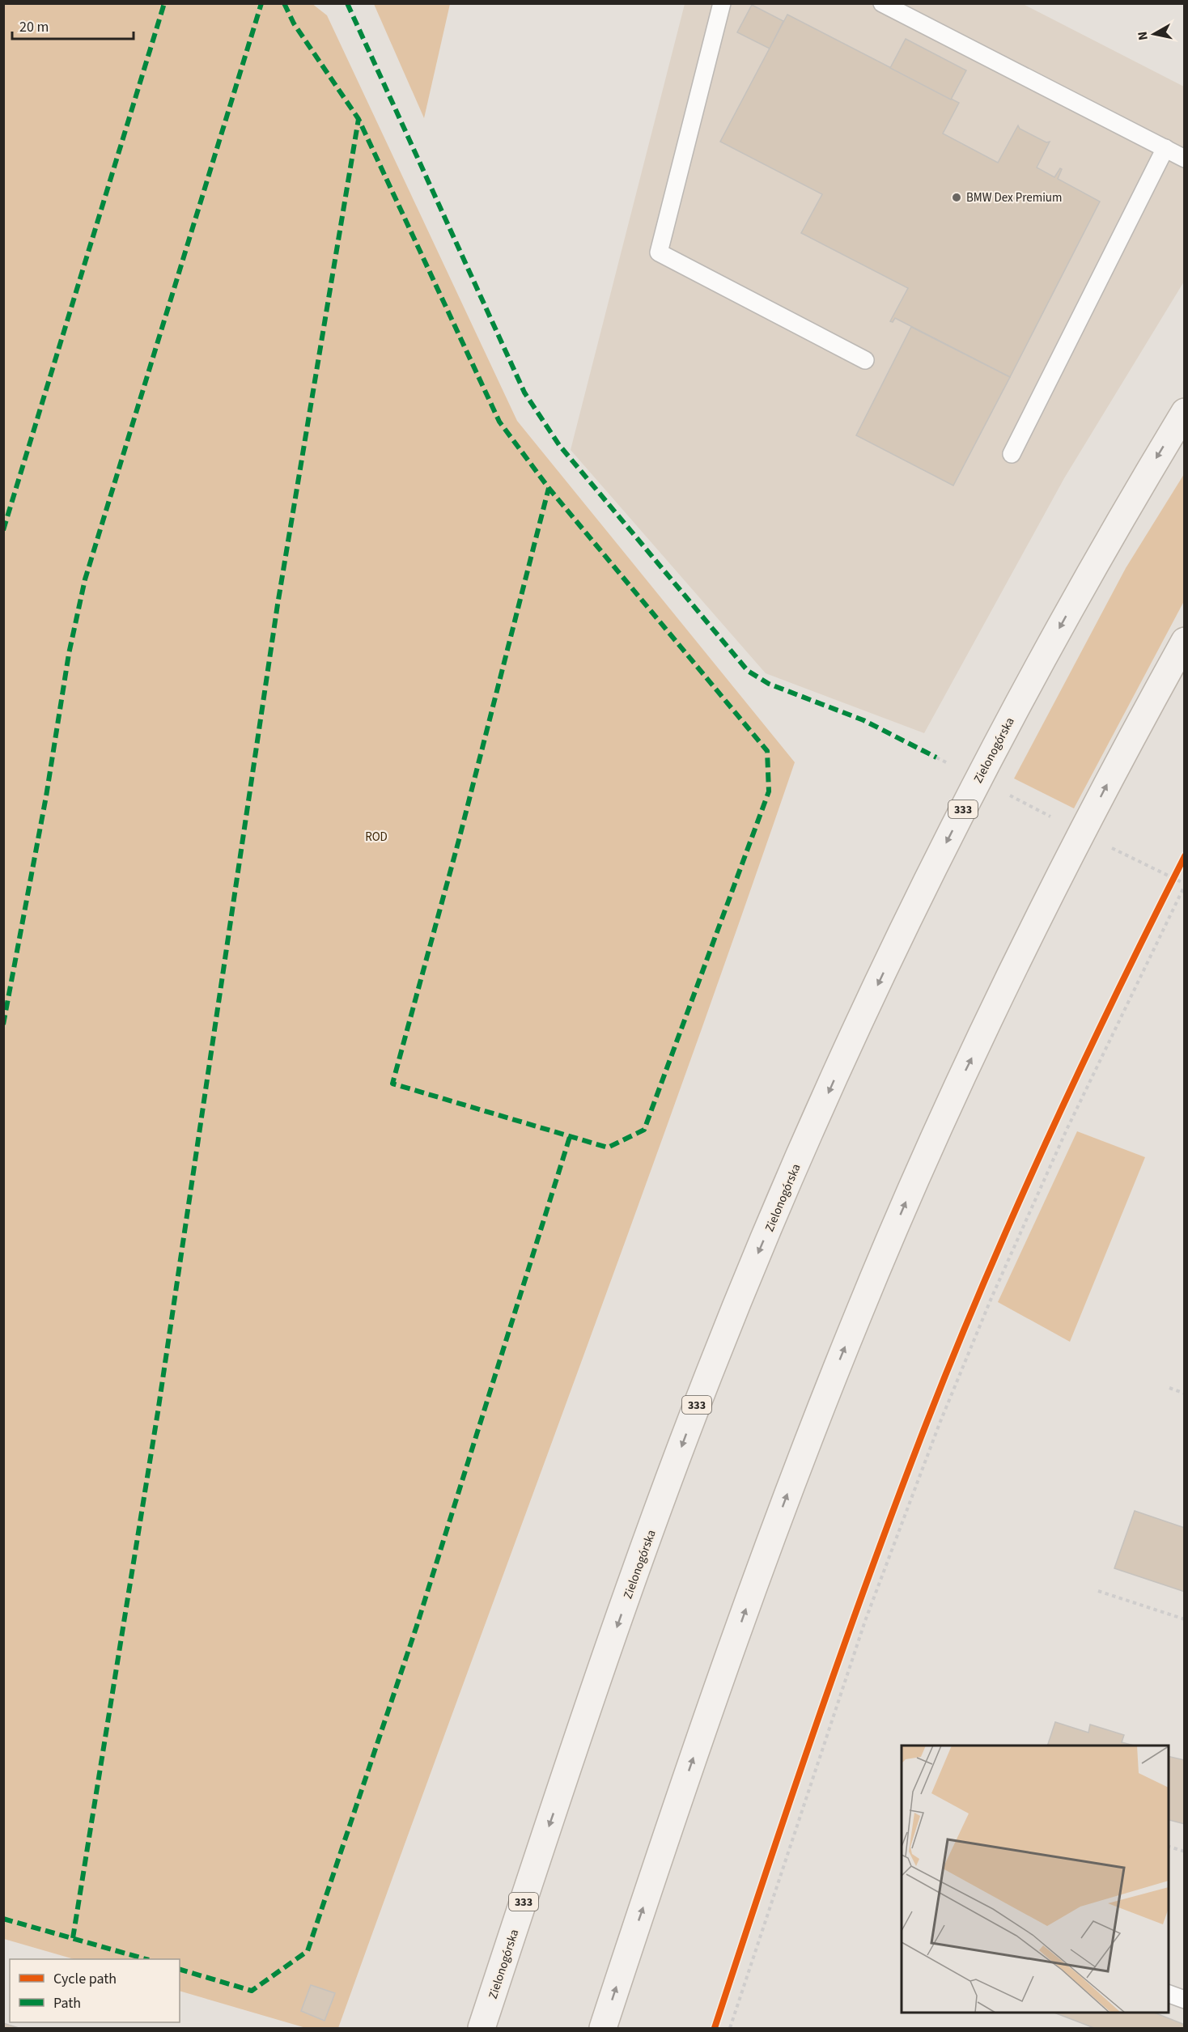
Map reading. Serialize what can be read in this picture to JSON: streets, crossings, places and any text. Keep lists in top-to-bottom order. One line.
{"streets":{"main road":["Zielonogórska","333"]},"parks":["ROD"],"places":["BMW Dex Premium"],"legend":["Cycle path","Path"],"scale_bar":"20 m","north":"left"}
